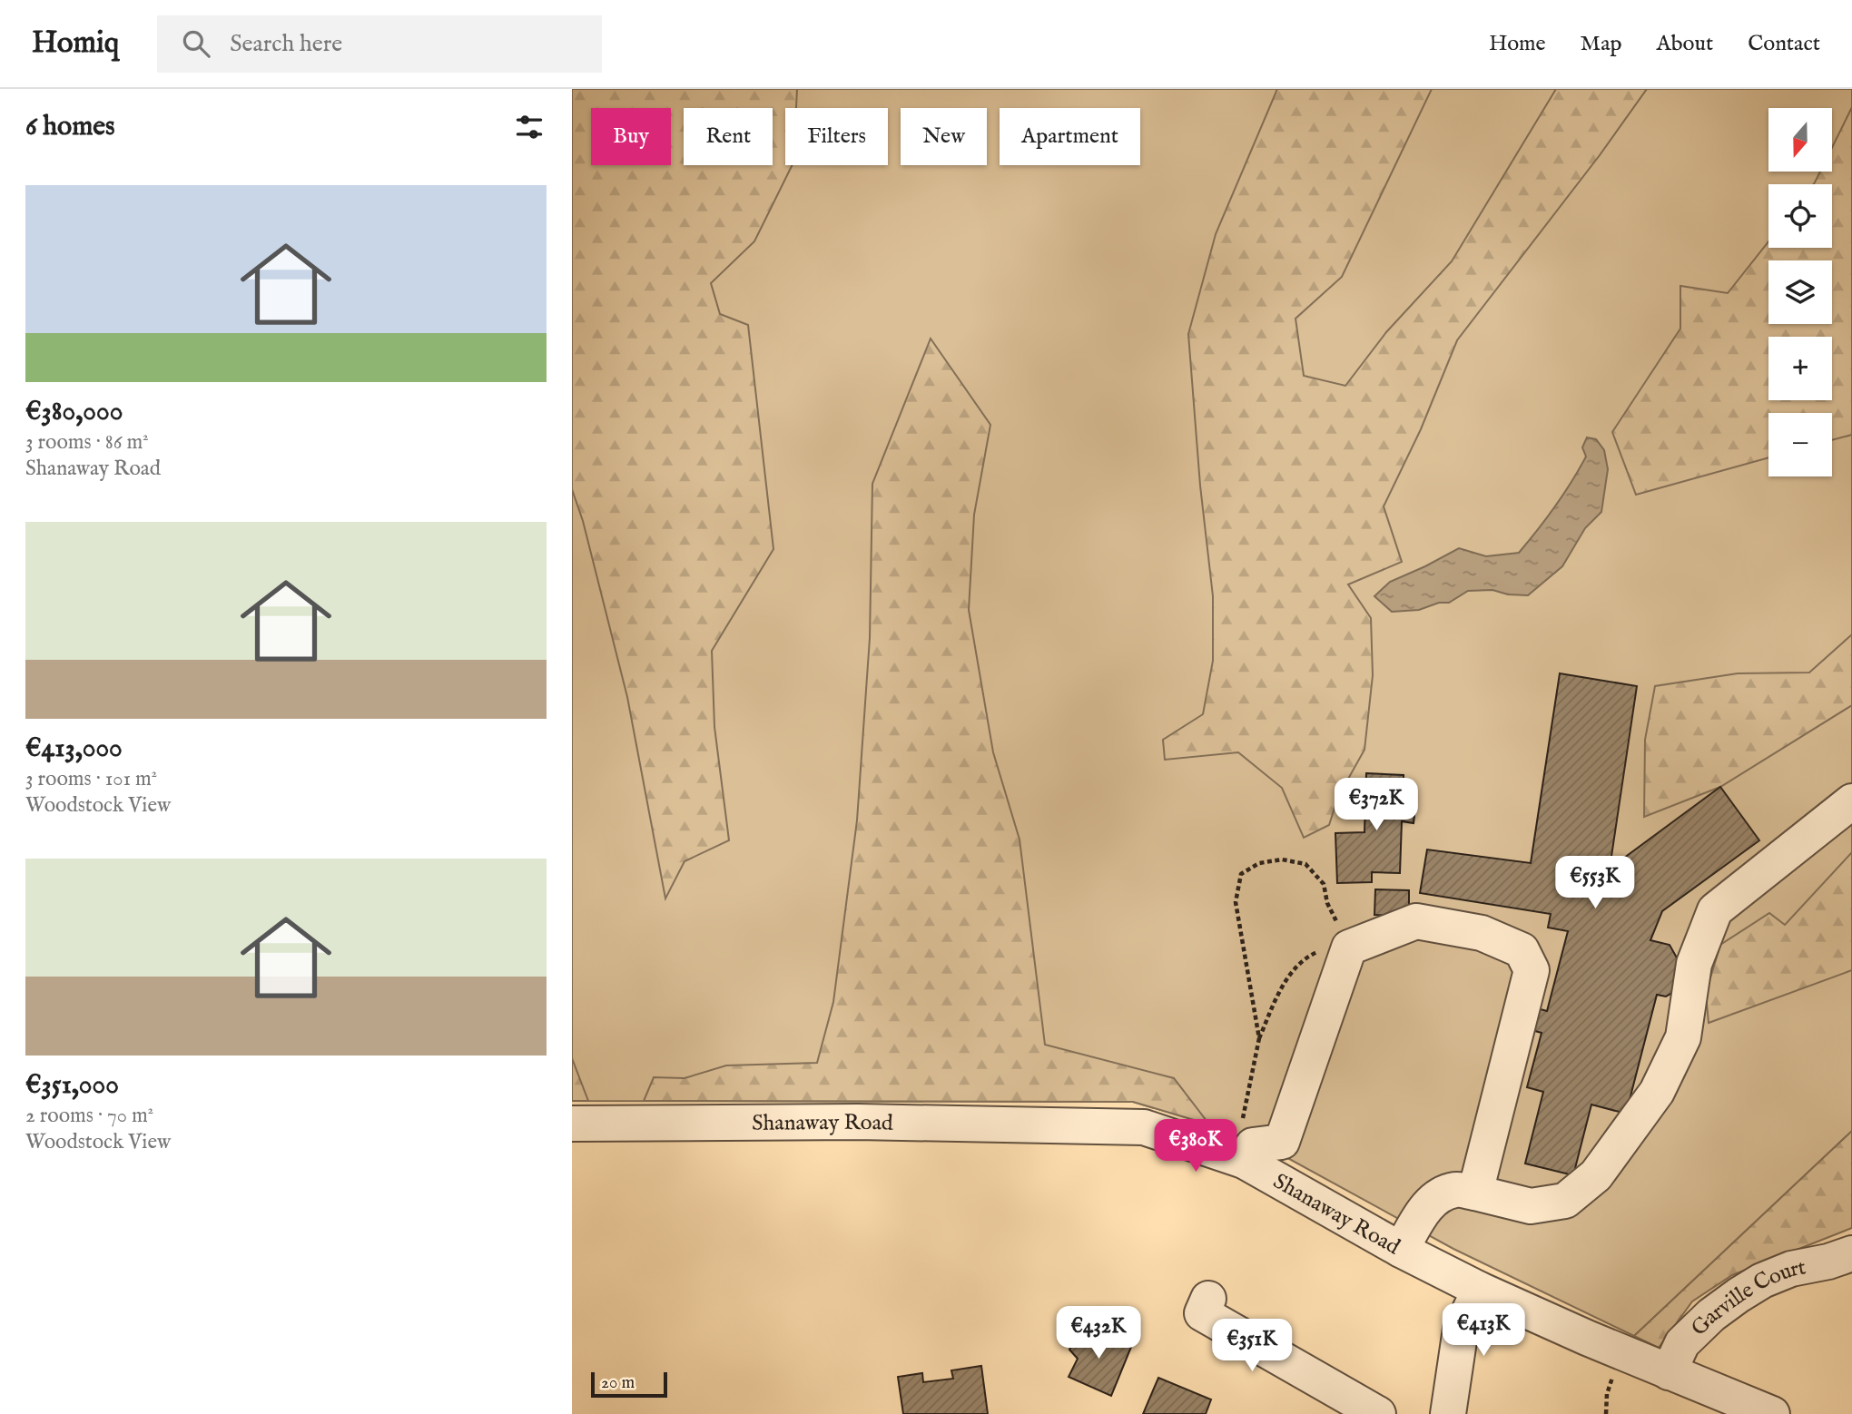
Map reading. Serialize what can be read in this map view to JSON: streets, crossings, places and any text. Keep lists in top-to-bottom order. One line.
{"streets":{"street":["Shanaway Road","Garville Court"]},"crossings":[["Shanaway Road","Garville Court"]],"scale_bar":"20 m","north":"bottom","page":{"header":"Homiq","search":"Search here","nav":["Home","Map","About","Contact"],"heading":"6 homes","map_buttons":["+","−"],"chip":["Buy","Rent","Filters","New","Apartment"],"list":[{"name":"€380,000","note":"3 rooms · 86 m² · Shanaway Road"},{"name":"€413,000","note":"3 rooms · 101 m² · Woodstock View"},{"name":"€351,000","note":"2 rooms · 70 m² · Woodstock View"}],"price":["€372K","€553K","€380K","€413K","€432K","€351K"],"scale":"20 m"}}
